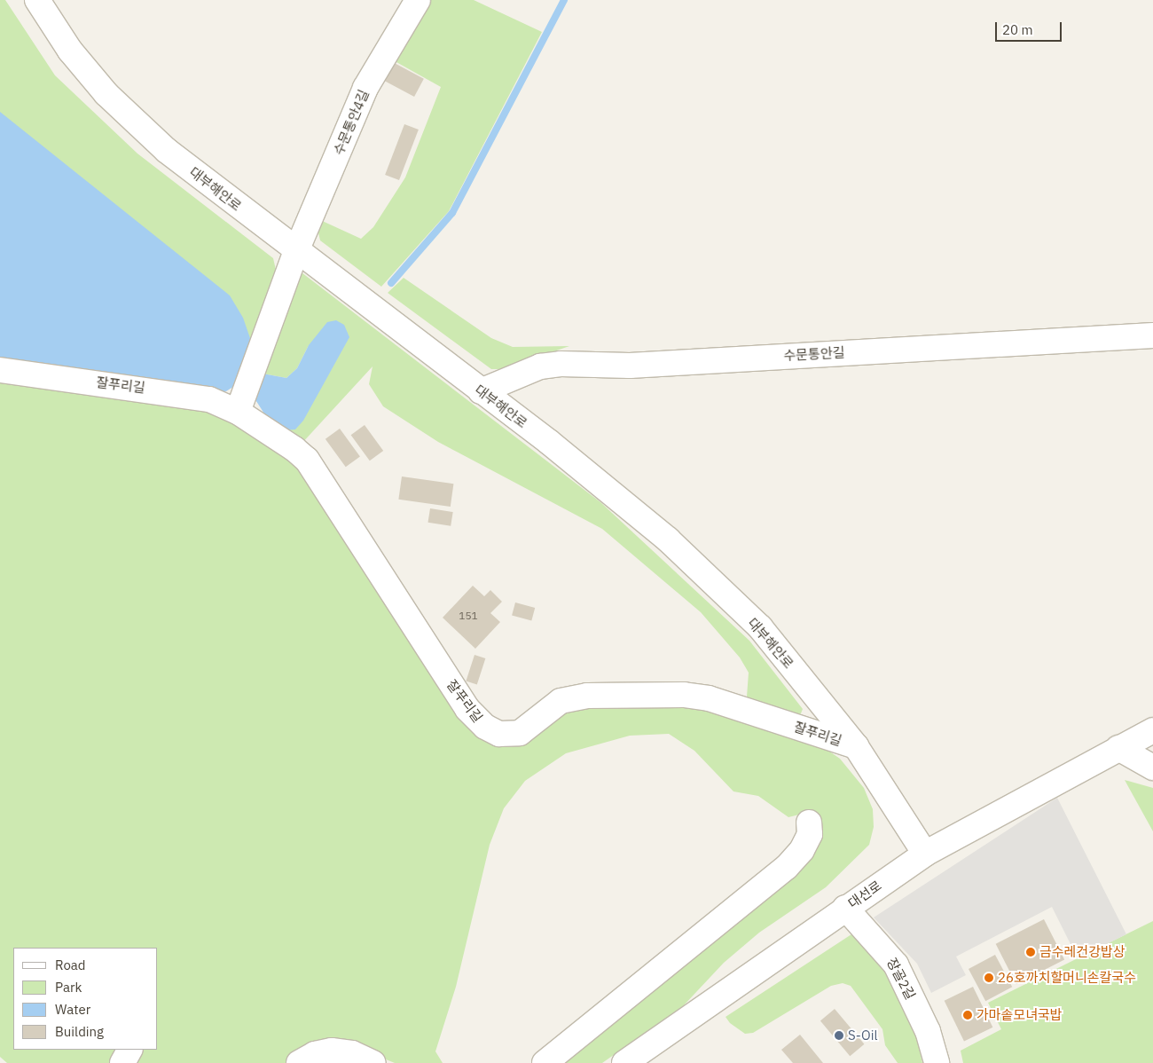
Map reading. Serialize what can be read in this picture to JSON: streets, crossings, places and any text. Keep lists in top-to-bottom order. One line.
{"streets":{"street":["수문통안4길","대부해안로","수문통안길","잘푸리길","대선로","장골2길"]},"crossings":[["수문통안4길","대부해안로"],["대부해안로","수문통안길"],["대부해안로","잘푸리길"],["대부해안로","대선로"],["대선로","장골2길"]],"places":["금수레건강밥상","26호까치할머니손칼국수","가마솥모녀국밥","S-Oil"],"house_numbers":["151"],"legend":["Road","Park","Water","Building"],"scale_bar":"20 m"}
